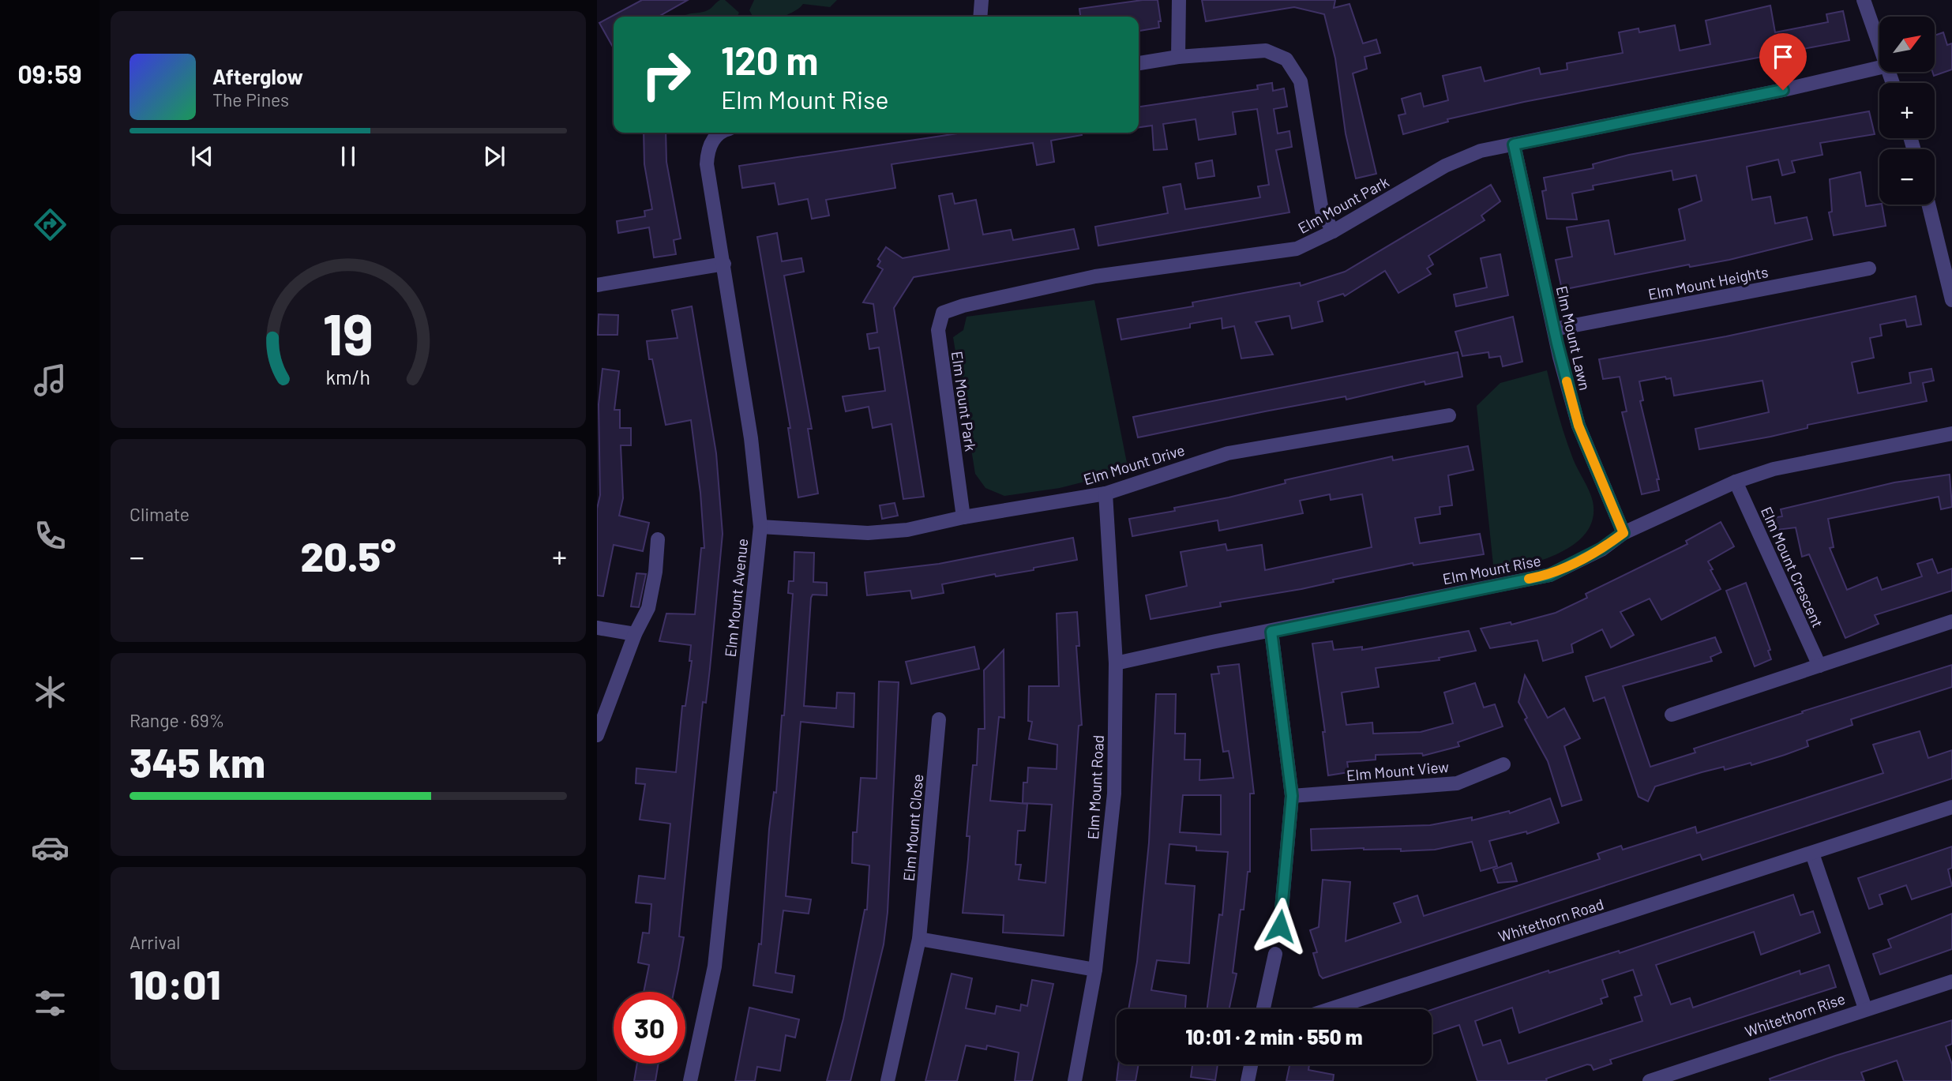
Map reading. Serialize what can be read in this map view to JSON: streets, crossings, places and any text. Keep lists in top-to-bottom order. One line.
{"streets":{"street":["Elm Mount Park","Elm Mount Heights","Elm Mount Lawn","Elm Mount Drive","Elm Mount Crescent","Elm Mount Rise","Elm Mount Avenue","Elm Mount View","Elm Mount Road","Elm Mount Close","Whitethorn Road","Whitethorn Rise"]},"crossings":[["Elm Mount Park","Elm Mount Lawn"],["Elm Mount Park","Elm Mount Drive"],["Elm Mount Heights","Elm Mount Lawn"],["Elm Mount Lawn","Elm Mount Rise"],["Elm Mount Drive","Elm Mount Avenue"],["Elm Mount Drive","Elm Mount Road"],["Elm Mount Crescent","Elm Mount Rise"],["Elm Mount Rise","Elm Mount Road"]],"north":"top right","page":{"tabs":"09:59","map_buttons":["+","−"],"turn":["120 m","Elm Mount Rise"],"song":["Afterglow","The Pines"],"tile":["Climate",["Range · 69%","345 km"],["Arrival","10:01"]],"heat":["−","20.5°","+"],"limit":"30","trip":"10:01 · 2 min · 550 m","gauge":["19","km/h"]}}
